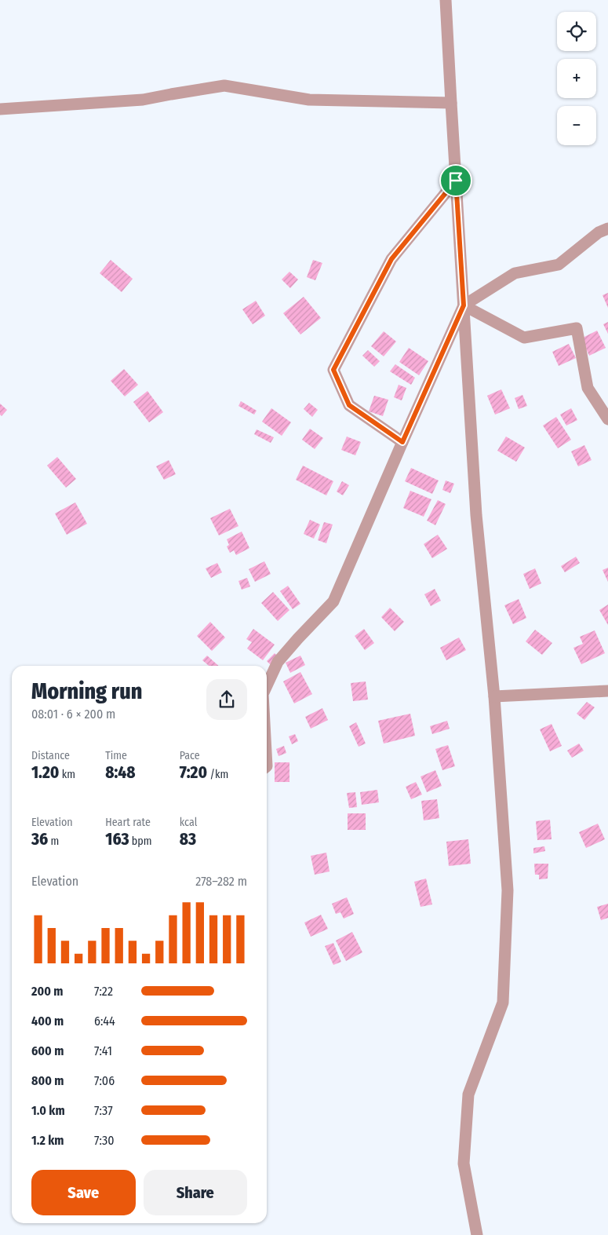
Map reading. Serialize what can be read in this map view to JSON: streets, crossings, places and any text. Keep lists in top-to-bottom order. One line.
{"page":{"map_buttons":["+","−"],"heading":["Morning run","08:01 · 6 × 200 m"],"stats":[["Distance","1.20 km"],["Time","8:48"],["Pace","7:20 /km"],["Elevation","36 m"],["Heart rate","163 bpm"],["kcal","83"]],"chart":["Elevation","278–282 m"],"list":[{"name":"200 m","note":"7:22"},{"name":"400 m","note":"6:44"},{"name":"600 m","note":"7:41"},{"name":"800 m","note":"7:06"},{"name":"1.0 km","note":"7:37"},{"name":"1.2 km","note":"7:30"}],"buttons":["Save","Share"]}}
